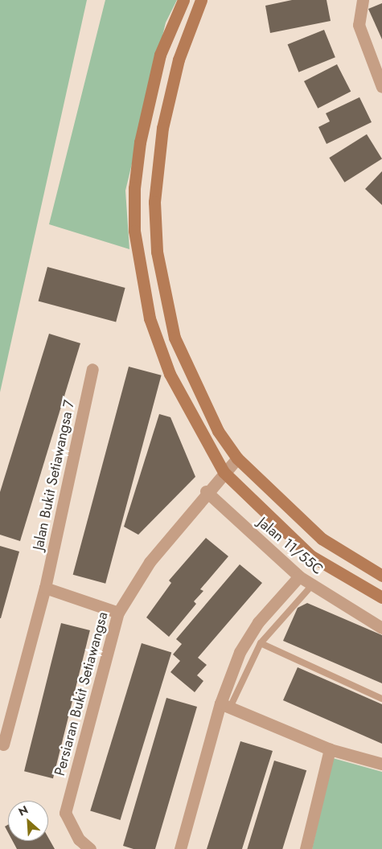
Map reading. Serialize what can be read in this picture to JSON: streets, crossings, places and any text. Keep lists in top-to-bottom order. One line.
{"streets":{"street":["Jalan Bukit Setiawangsa 7","Jalan 11/55C","Persiaran Bukit Setiawangsa"]},"crossings":[["Jalan 11/55C","Persiaran Bukit Setiawangsa"]],"north":"top left"}
